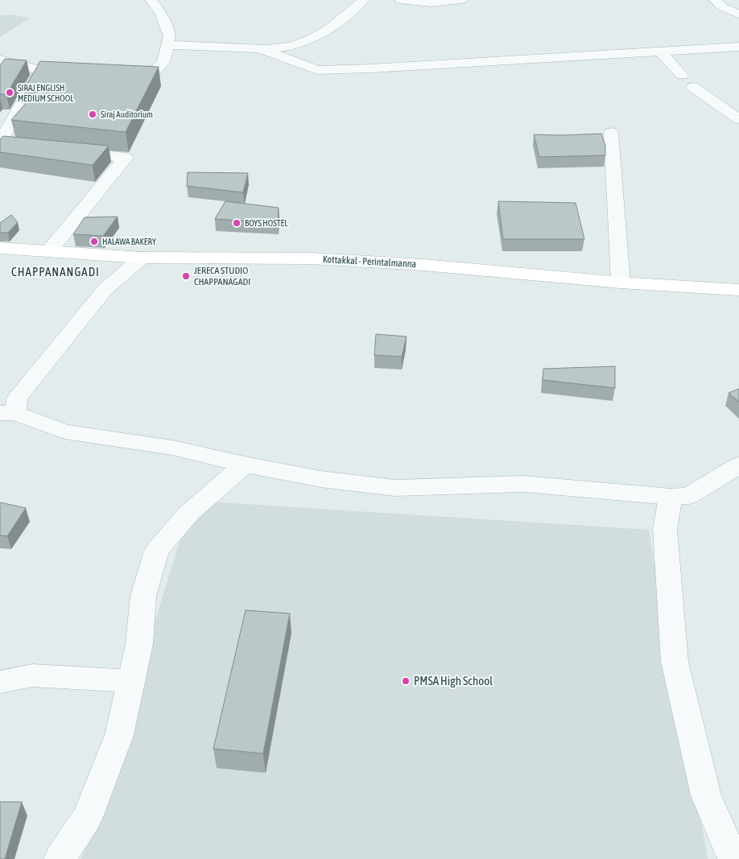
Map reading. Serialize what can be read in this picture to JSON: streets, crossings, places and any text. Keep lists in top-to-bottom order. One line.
{"streets":{"main road":["Kottakkal - Perintalmanna"]},"districts":["CHAPPANANGADI"],"places":["SIRAJ ENGLISH MEDIUM SCHOOL","Siraj Auditorium","BOYS HOSTEL","HALAWA BAKERY","JERECA STUDIO CHAPPANAGADI","PMSA High School"]}
